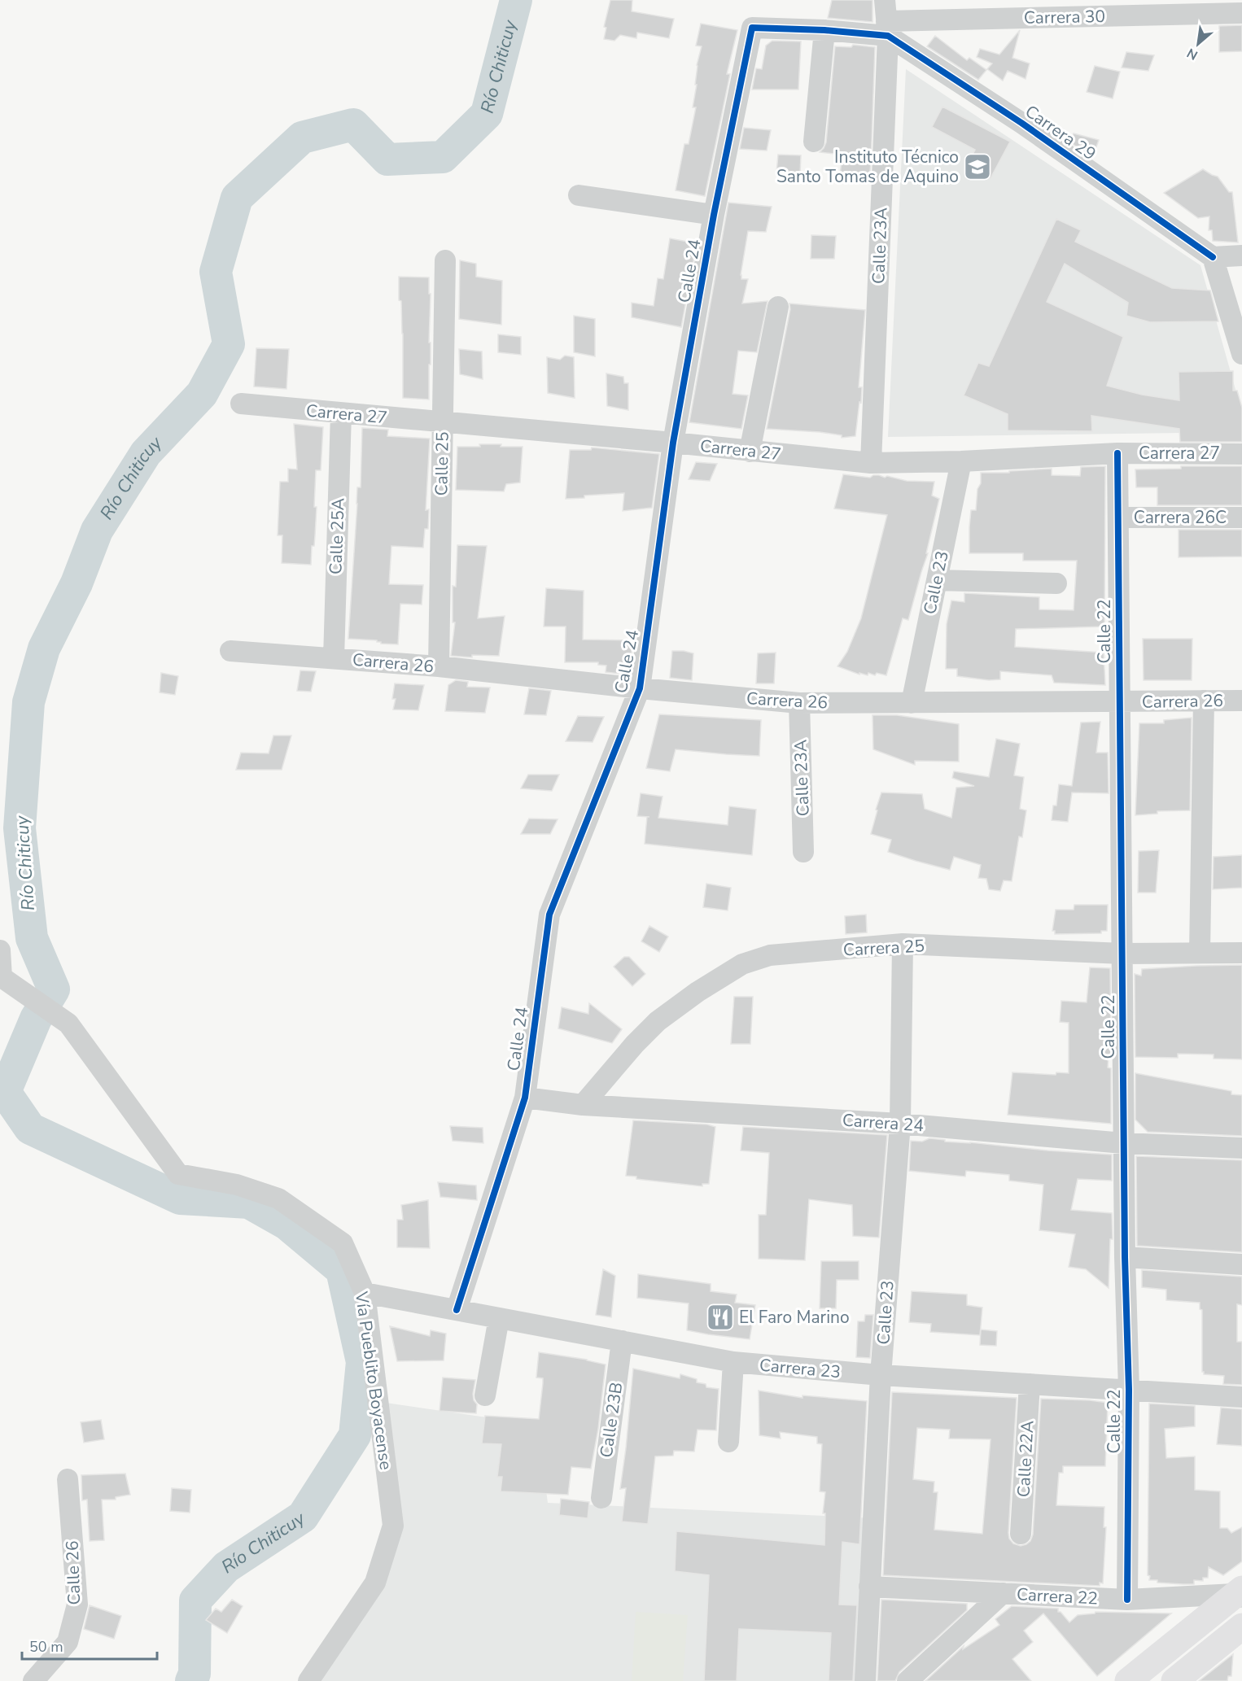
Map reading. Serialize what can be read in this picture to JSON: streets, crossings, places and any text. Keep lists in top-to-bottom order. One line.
{"streets":{"street":["Carrera 30","Carrera 29","Calle 23A","Calle 24","Carrera 27","Calle 25","Carrera 26C","Calle 25A","Calle 23","Calle 22","Carrera 26","Carrera 25","Carrera 24","Carrera 23","Vía Pueblito Boyacense","Calle 23B","Calle 22A","Calle 26","Carrera 22"]},"crossings":[["Carrera 30","Carrera 29"],["Carrera 30","Calle 23A"],["Carrera 30","Calle 24"],["Carrera 29","Calle 23A"],["Calle 23A","Carrera 27"],["Calle 23A","Carrera 26"],["Calle 24","Carrera 27"],["Calle 24","Carrera 26"],["Calle 24","Carrera 24"],["Calle 24","Carrera 23"],["Carrera 27","Calle 25"],["Carrera 27","Calle 25A"],["Carrera 27","Calle 23"],["Carrera 27","Calle 22"],["Calle 25","Carrera 26"],["Carrera 26C","Calle 22"],["Calle 25A","Carrera 26"],["Calle 23","Carrera 26"],["Calle 23","Carrera 25"],["Calle 23","Carrera 24"],["Calle 23","Carrera 23"],["Calle 23","Carrera 22"],["Calle 22","Carrera 26"],["Calle 22","Carrera 25"],["Calle 22","Carrera 24"],["Calle 22","Carrera 23"],["Calle 22","Carrera 22"],["Carrera 25","Carrera 24"],["Carrera 23","Vía Pueblito Boyacense"],["Carrera 23","Calle 23B"],["Carrera 23","Calle 22A"]],"water":["Río Chiticuy"],"places":{"school or university":["Instituto Técnico Santo Tomas de Aquino"],"restaurant":["El Faro Marino"]},"scale_bar":"50 m","north":"bottom left"}
